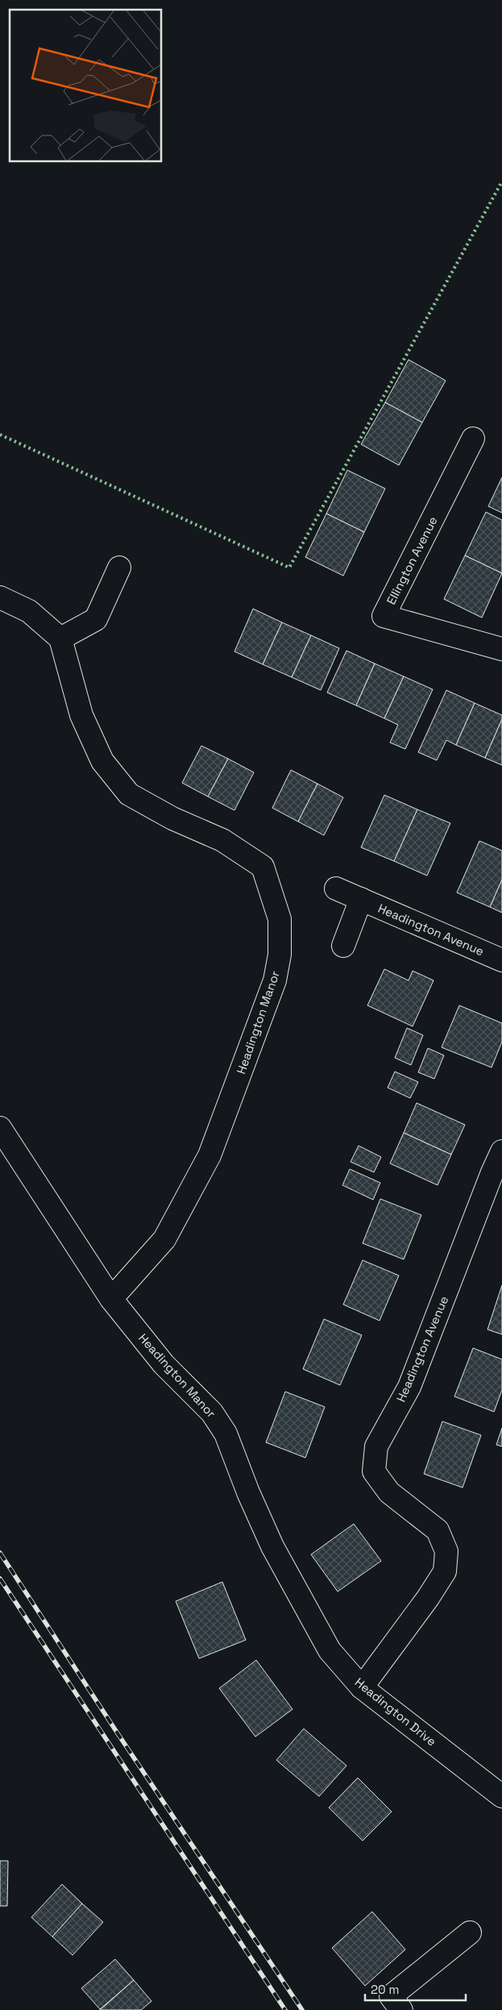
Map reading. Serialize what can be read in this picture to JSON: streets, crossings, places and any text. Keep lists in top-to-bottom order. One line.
{"streets":{"street":["Ellington Avenue","Headington Avenue","Headington Manor","Headington Drive"]},"crossings":[["Headington Avenue","Headington Drive"],["Headington Manor","Headington Drive"]],"scale_bar":"20 m"}
